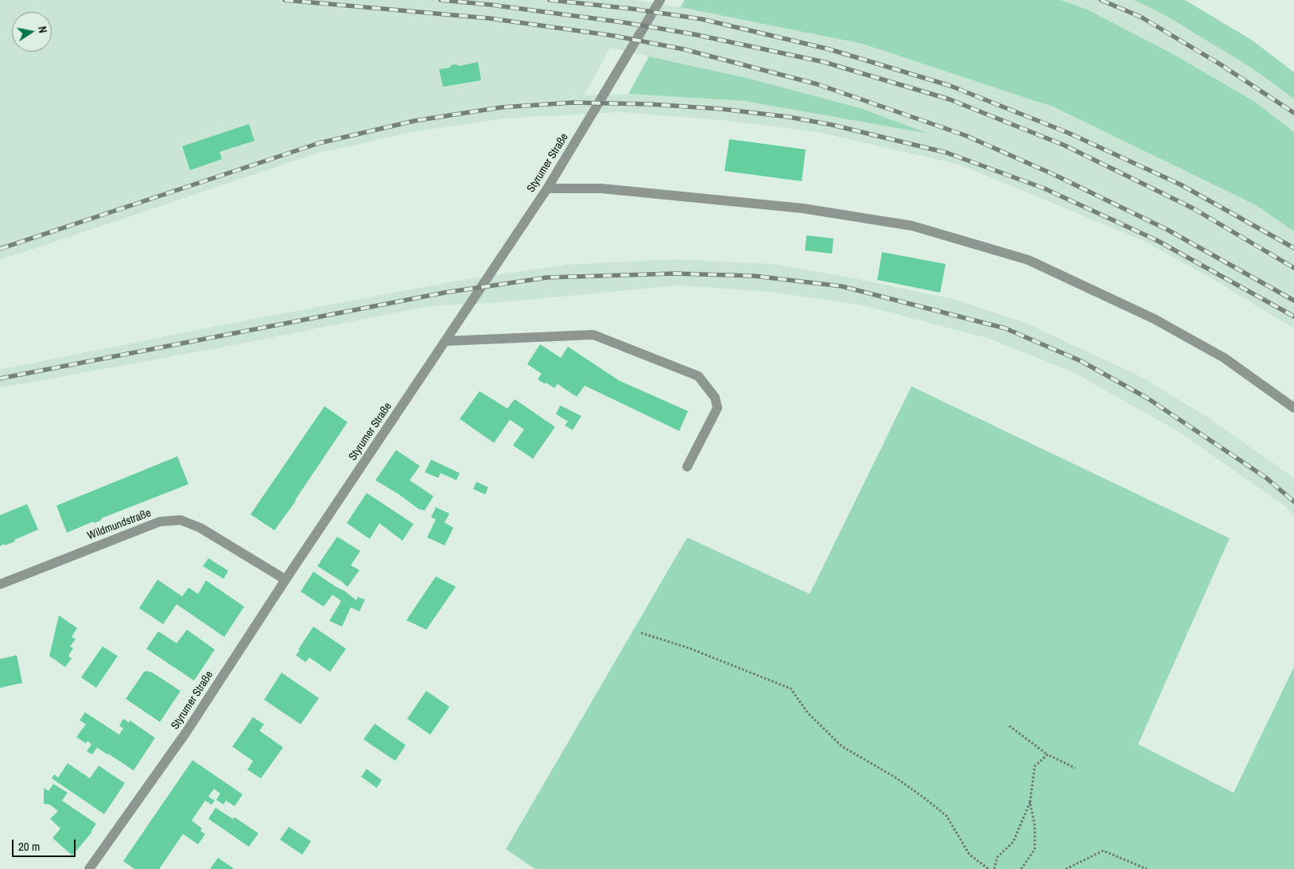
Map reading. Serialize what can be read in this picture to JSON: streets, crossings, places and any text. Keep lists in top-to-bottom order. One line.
{"streets":{"street":["Styrumer Straße","Wildmundstraße"]},"crossings":[["Styrumer Straße","Wildmundstraße"]],"scale_bar":"20 m","north":"right"}
